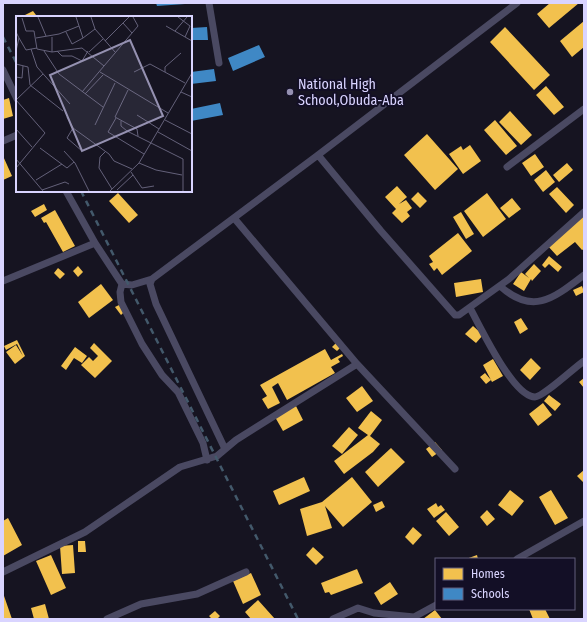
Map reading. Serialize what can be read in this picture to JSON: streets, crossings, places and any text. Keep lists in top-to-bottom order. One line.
{"places":["National High School,Obuda-Aba"],"legend":["Homes","Schools"]}
